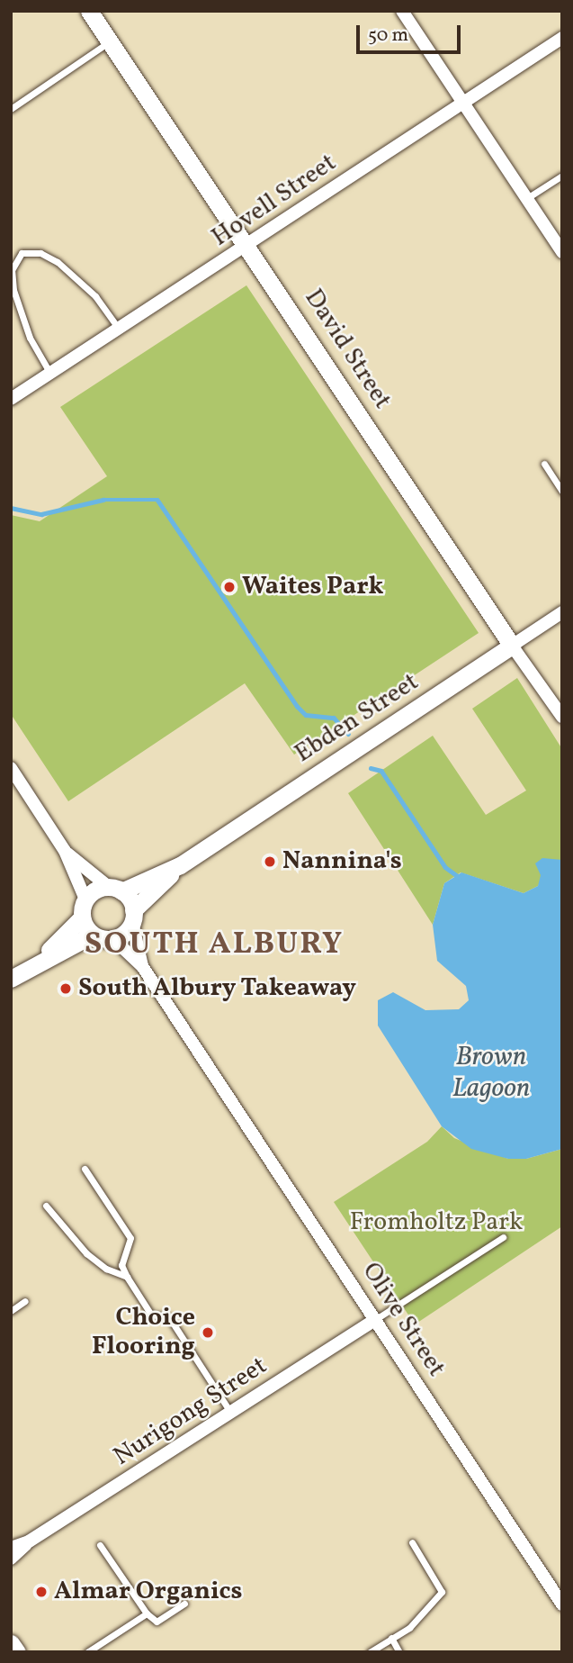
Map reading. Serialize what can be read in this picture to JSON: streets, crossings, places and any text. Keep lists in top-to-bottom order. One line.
{"streets":{"street":["Hovell Street","David Street","Ebden Street","Olive Street","Nurigong Street"]},"crossings":[["Hovell Street","David Street"],["David Street","Ebden Street"],["Ebden Street","Olive Street"],["Olive Street","Nurigong Street"]],"districts":["SOUTH ALBURY"],"water":["Brown Lagoon"],"parks":["Fromholtz Park"],"places":["Waites Park","Nannina's","South Albury Takeaway","Choice Flooring","Almar Organics"],"scale_bar":"50 m"}
